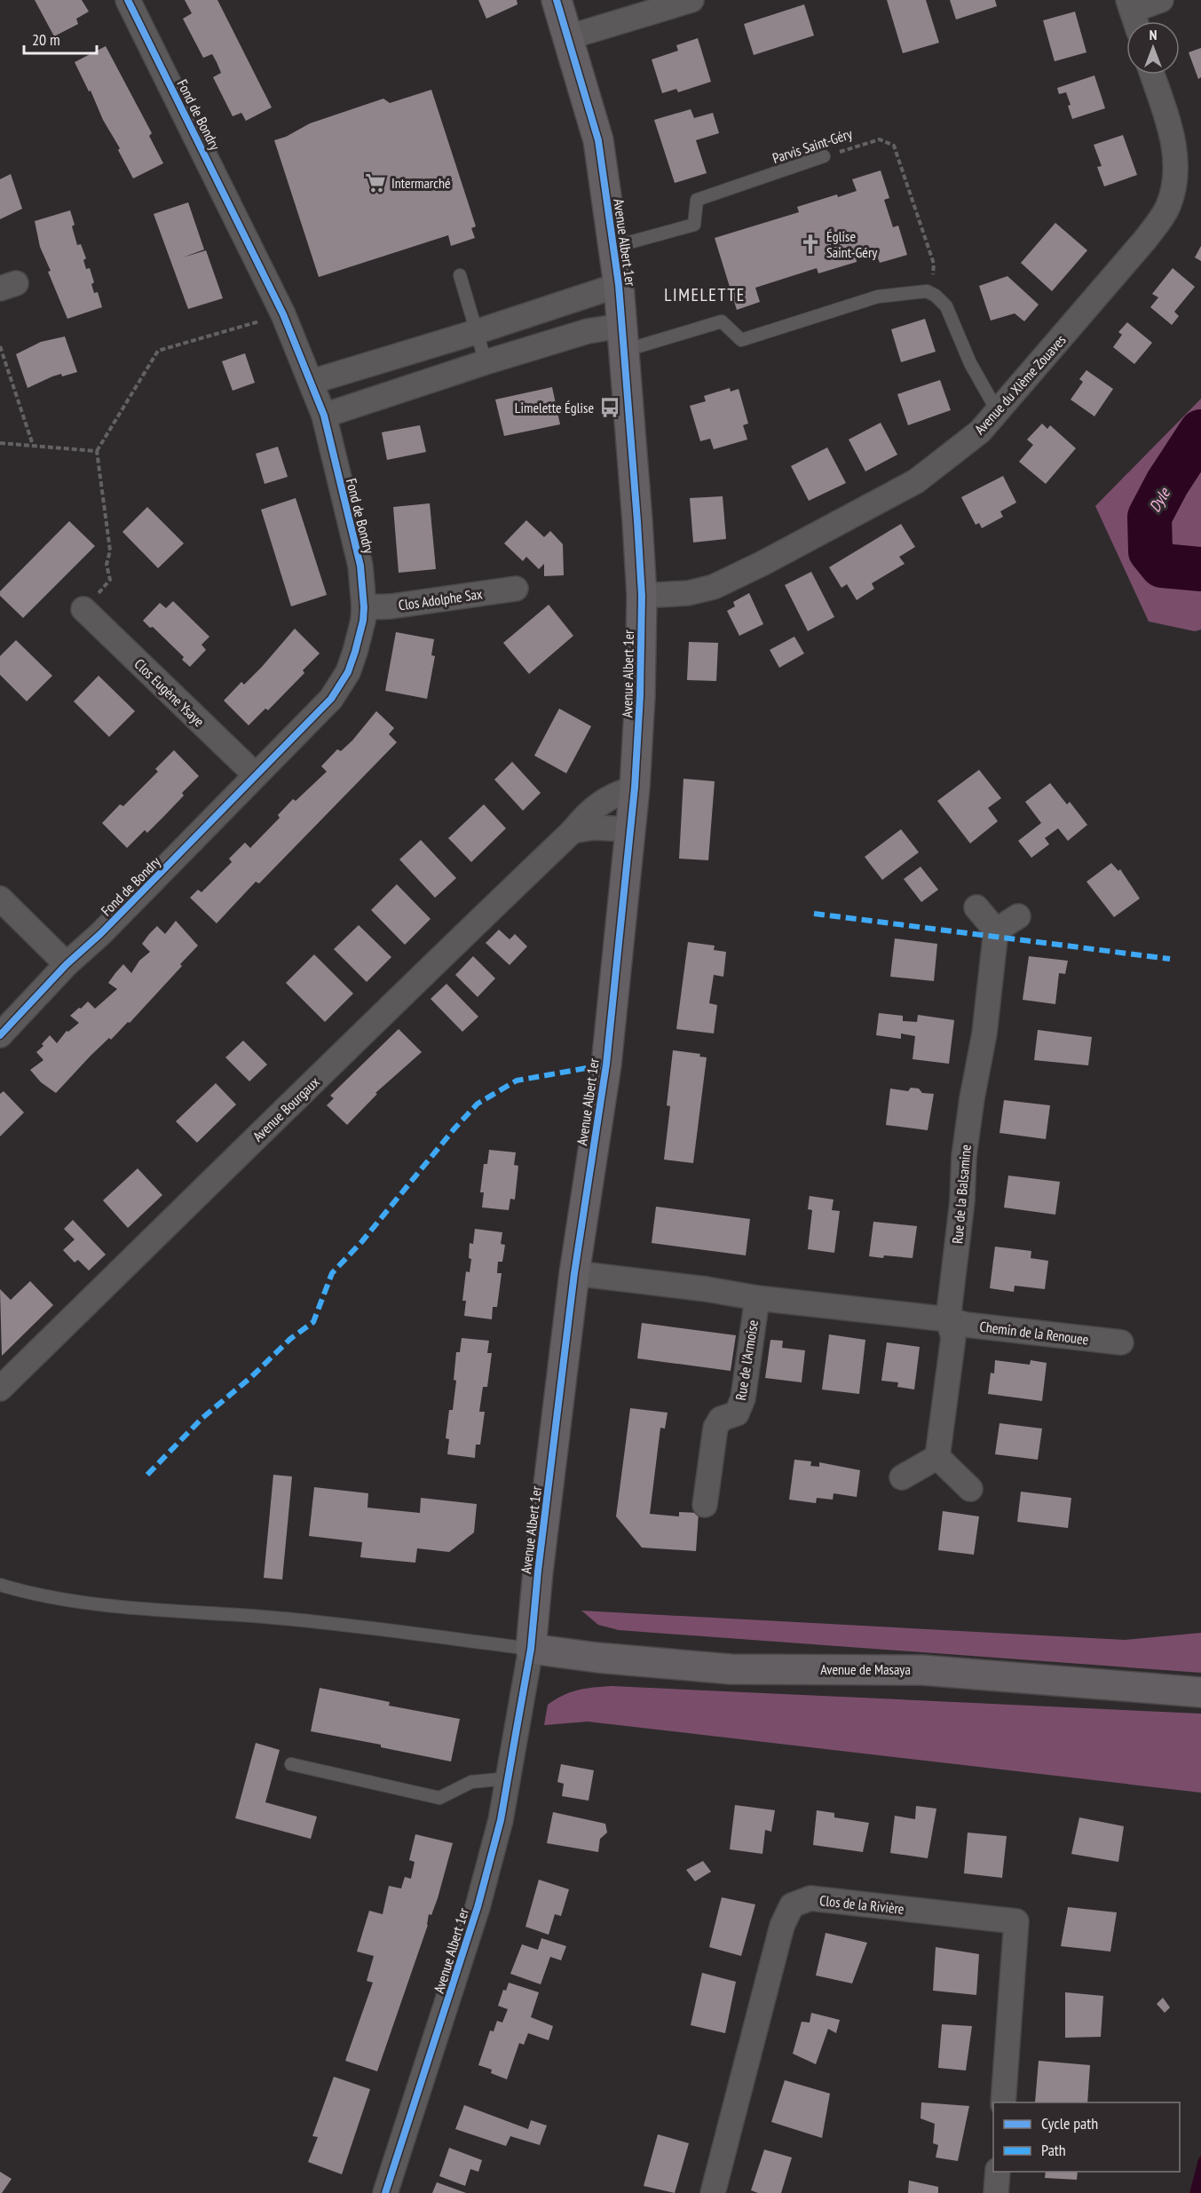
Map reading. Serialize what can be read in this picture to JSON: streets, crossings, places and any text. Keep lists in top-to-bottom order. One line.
{"streets":{"main road":["Avenue Albert 1er","Avenue de Masaya"],"street":["Fond de Bondry","Avenue du XIème Zouaves","Clos Adolphe Sax","Clos Eugène Ysaye","Avenue Bourgaux","Rue de la Balsamine","Chemin de la Renouee","Rue de l'Armoise","Clos de la Rivière"],"lane":["Parvis Saint-Géry"]},"crossings":[["Fond de Bondry","Clos Adolphe Sax"],["Fond de Bondry","Clos Eugène Ysaye"],["Parvis Saint-Géry","Avenue Albert 1er"],["Avenue Albert 1er","Avenue du XIème Zouaves"],["Avenue Albert 1er","Avenue Bourgaux"],["Avenue Albert 1er","Avenue de Masaya"],["Rue de la Balsamine","Chemin de la Renouee"]],"districts":["LIMELETTE"],"water":["Dyle"],"places":{"supermarket":["Intermarché"],"church":["Église Saint-Géry"],"bus stop":["Limelette Église"]},"legend":["Cycle path","Path"],"scale_bar":"20 m","north":"top"}
